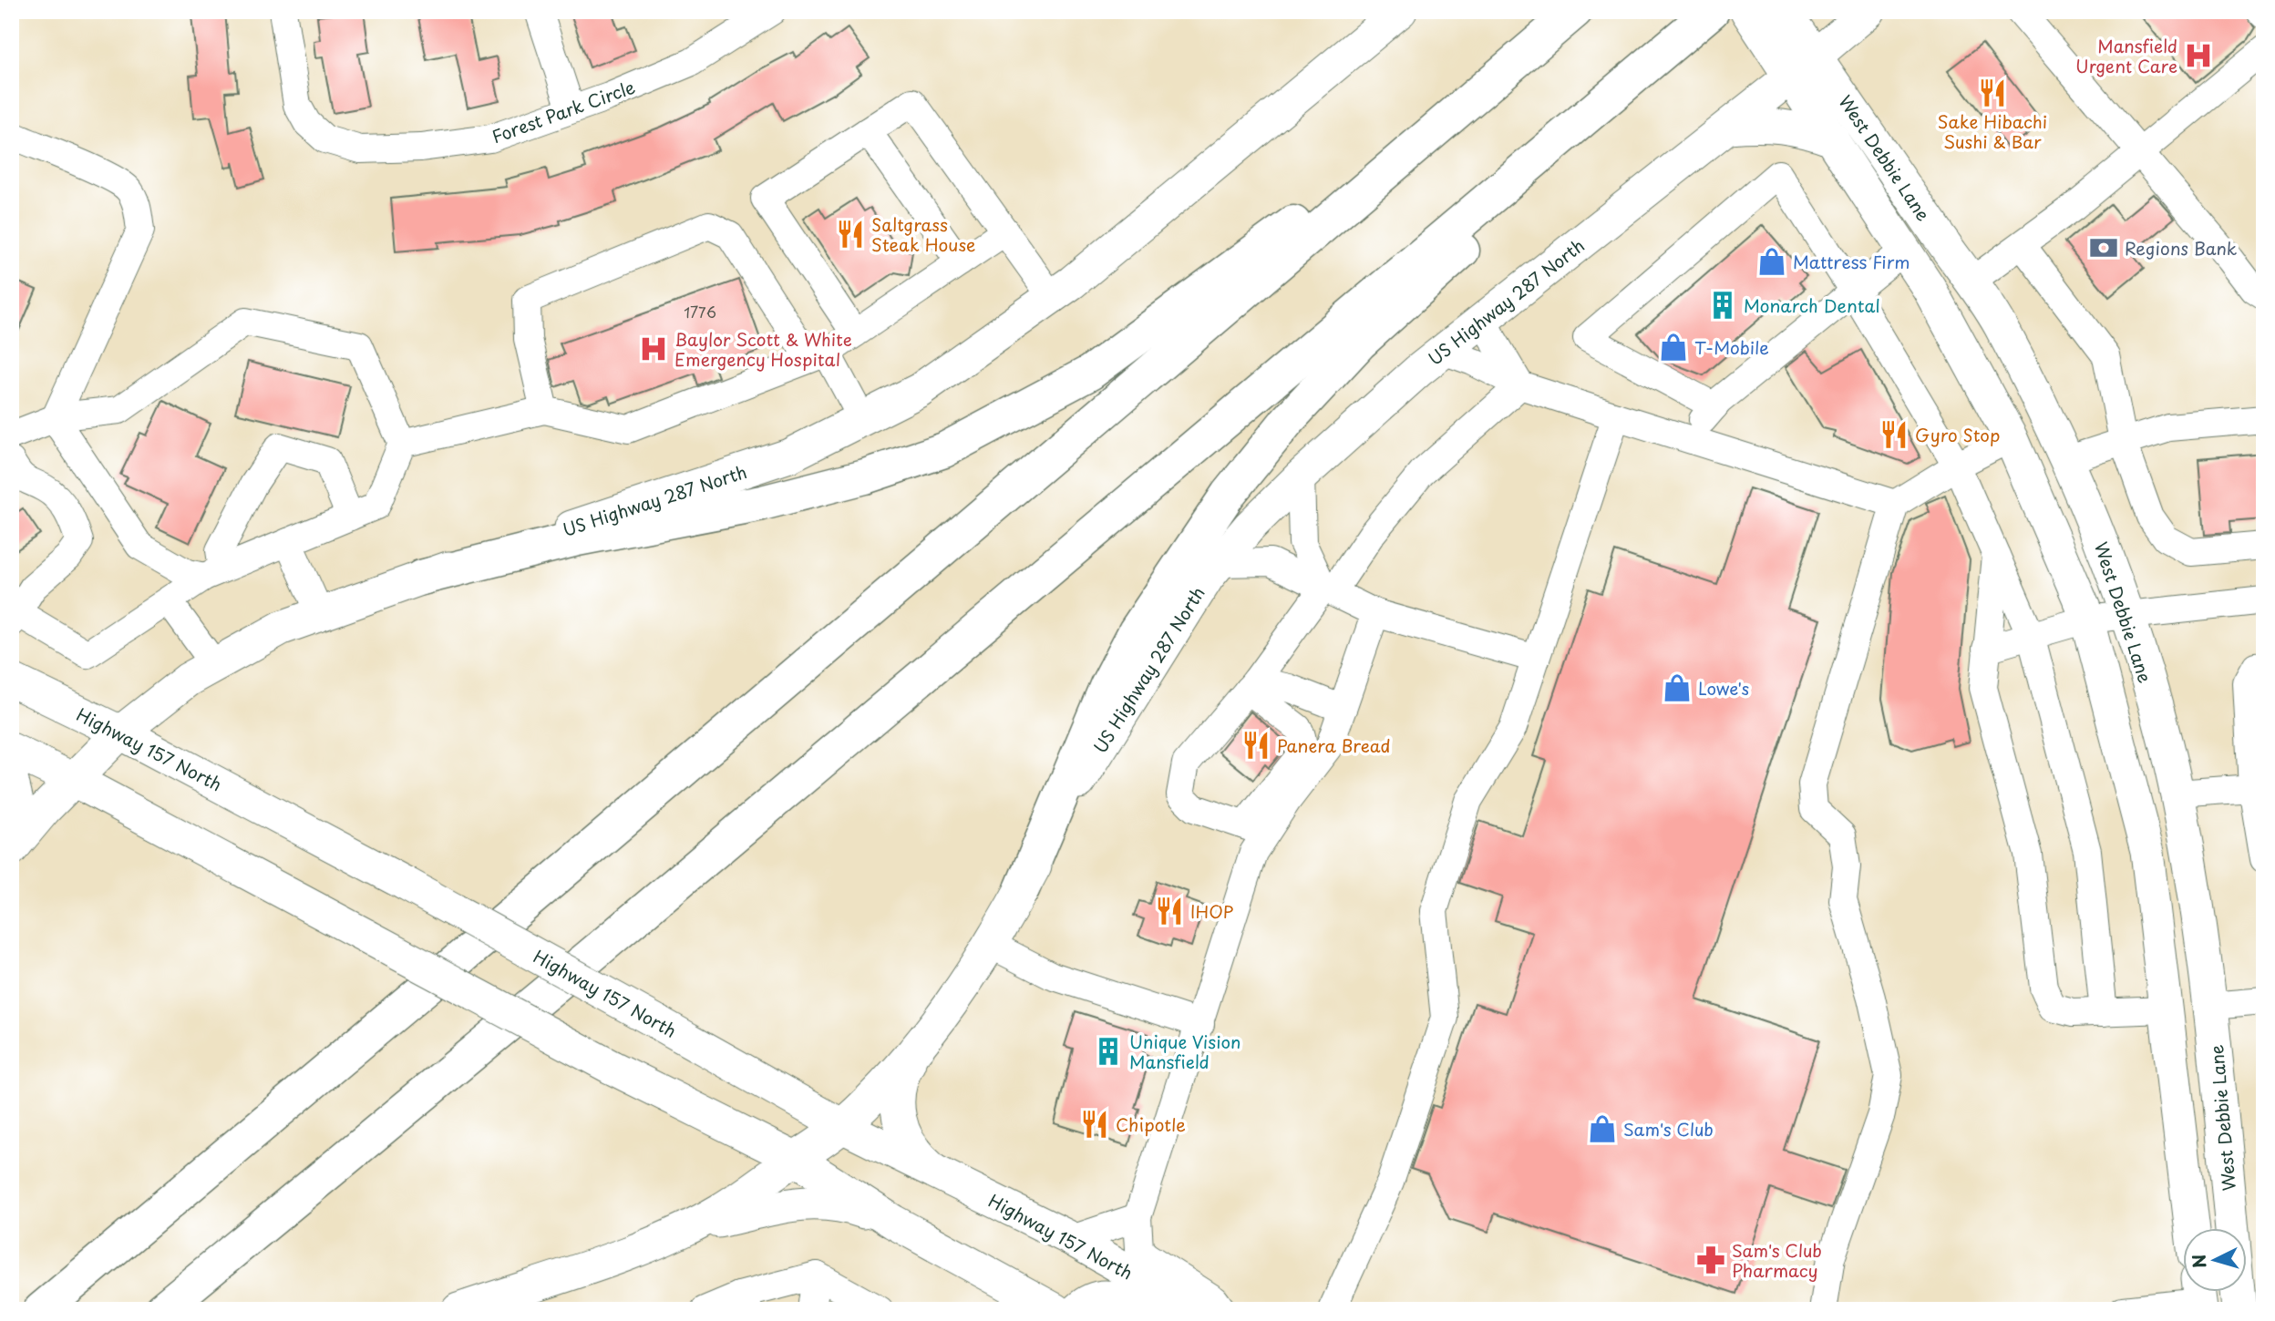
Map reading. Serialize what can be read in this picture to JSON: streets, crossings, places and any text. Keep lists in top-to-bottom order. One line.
{"streets":{"main road":["West Debbie Lane","US Highway 287 North","Highway 157 North"],"street":["Forest Park Circle"]},"crossings":[["West Debbie Lane","US Highway 287 North"],["US Highway 287 North","Highway 157 North"]],"places":{"hospital":["Mansfield Urgent Care","Baylor Scott & White Emergency Hospital"],"restaurant":["Sake Hibachi Sushi & Bar","Saltgrass Steak House","Gyro Stop","Panera Bread","IHOP","Chipotle"],"bank":["Regions Bank"],"shop":["Mattress Firm","T-Mobile","Lowe's","Sam's Club"],"building":["Monarch Dental","Unique Vision Mansfield"],"pharmacy":["Sam's Club Pharmacy"]},"house_numbers":["1776"],"north":"left"}
